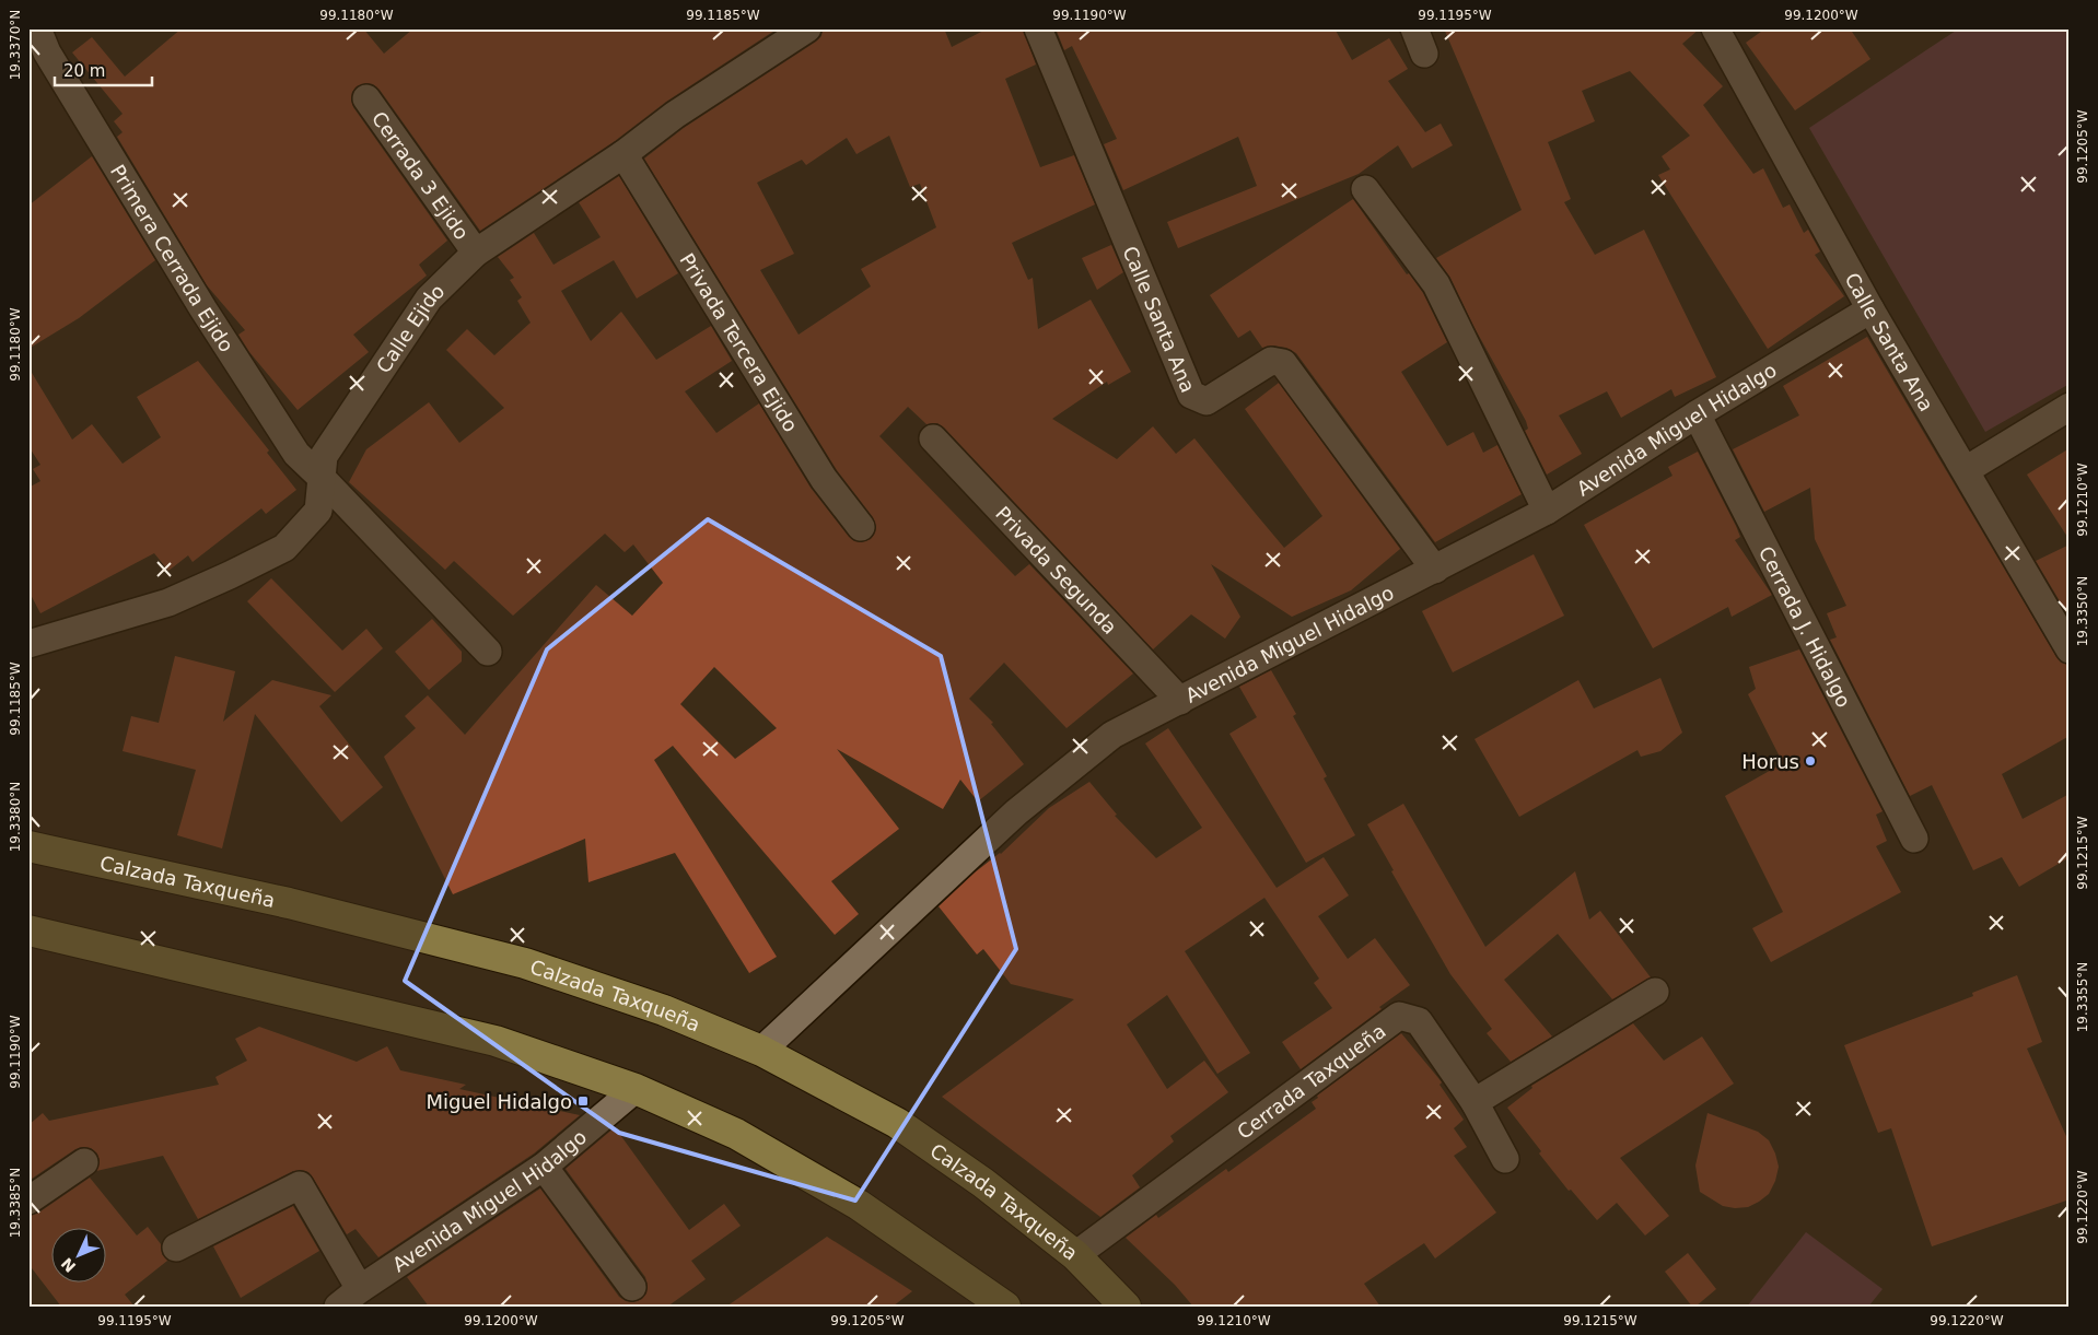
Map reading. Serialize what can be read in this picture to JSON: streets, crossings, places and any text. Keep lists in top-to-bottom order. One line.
{"streets":{"main road":["Calzada Taxqueña"],"street":["Cerrada 3 Ejido","Primera Cerrada Ejido","Calle Santa Ana","Calle Ejido","Privada Tercera Ejido","Avenida Miguel Hidalgo","Privada Segunda","Cerrada J. Hidalgo","Cerrada Taxqueña"]},"crossings":[["Cerrada 3 Ejido","Calle Ejido"],["Primera Cerrada Ejido","Calle Ejido"],["Calle Santa Ana","Avenida Miguel Hidalgo"],["Calle Ejido","Privada Tercera Ejido"],["Avenida Miguel Hidalgo","Privada Segunda"],["Avenida Miguel Hidalgo","Cerrada J. Hidalgo"],["Avenida Miguel Hidalgo","Calzada Taxqueña"],["Calzada Taxqueña","Cerrada Taxqueña"]],"places":{"other":["Horus"],"transit":["Miguel Hidalgo"]},"scale_bar":"20 m","north":"bottom left","coordinates":["99.1180°W","99.1185°W","99.1190°W","99.1195°W","99.1200°W","19.3370°N","99.1205°W","99.1210°W","19.3350°N","19.3380°N","99.1215°W","19.3355°N","19.3385°N","99.1220°W"]}
